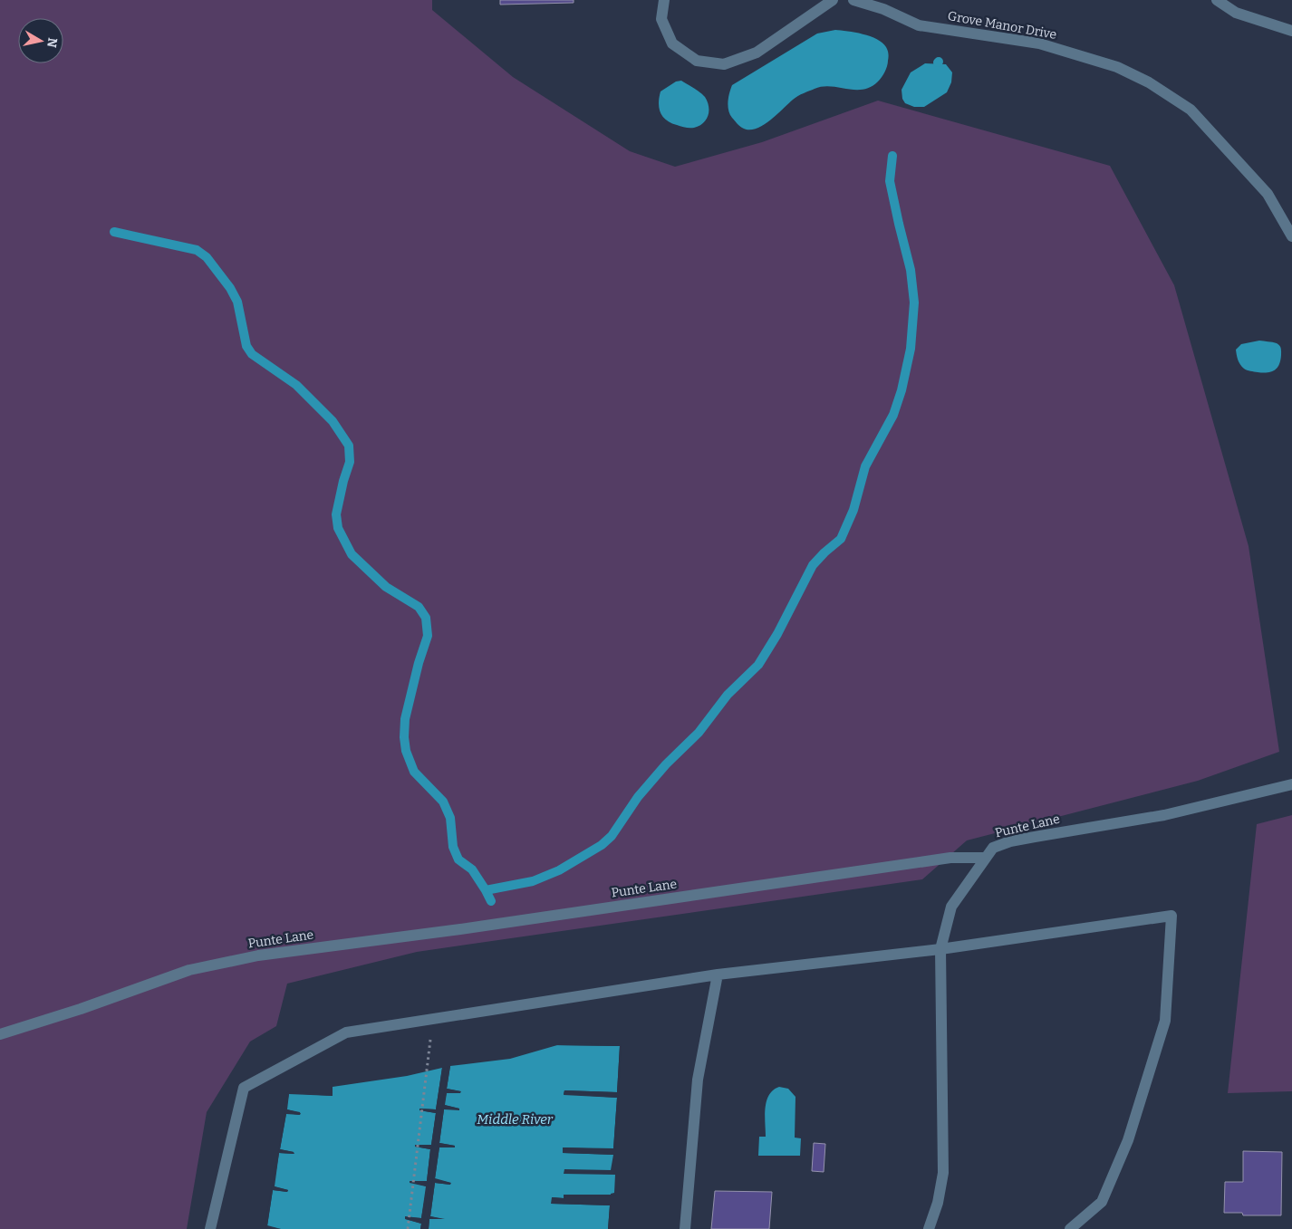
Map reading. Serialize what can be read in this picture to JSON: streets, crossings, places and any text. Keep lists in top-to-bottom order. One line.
{"streets":{"street":["Grove Manor Drive","Punte Lane"]},"water":["Middle River"],"north":"right"}
